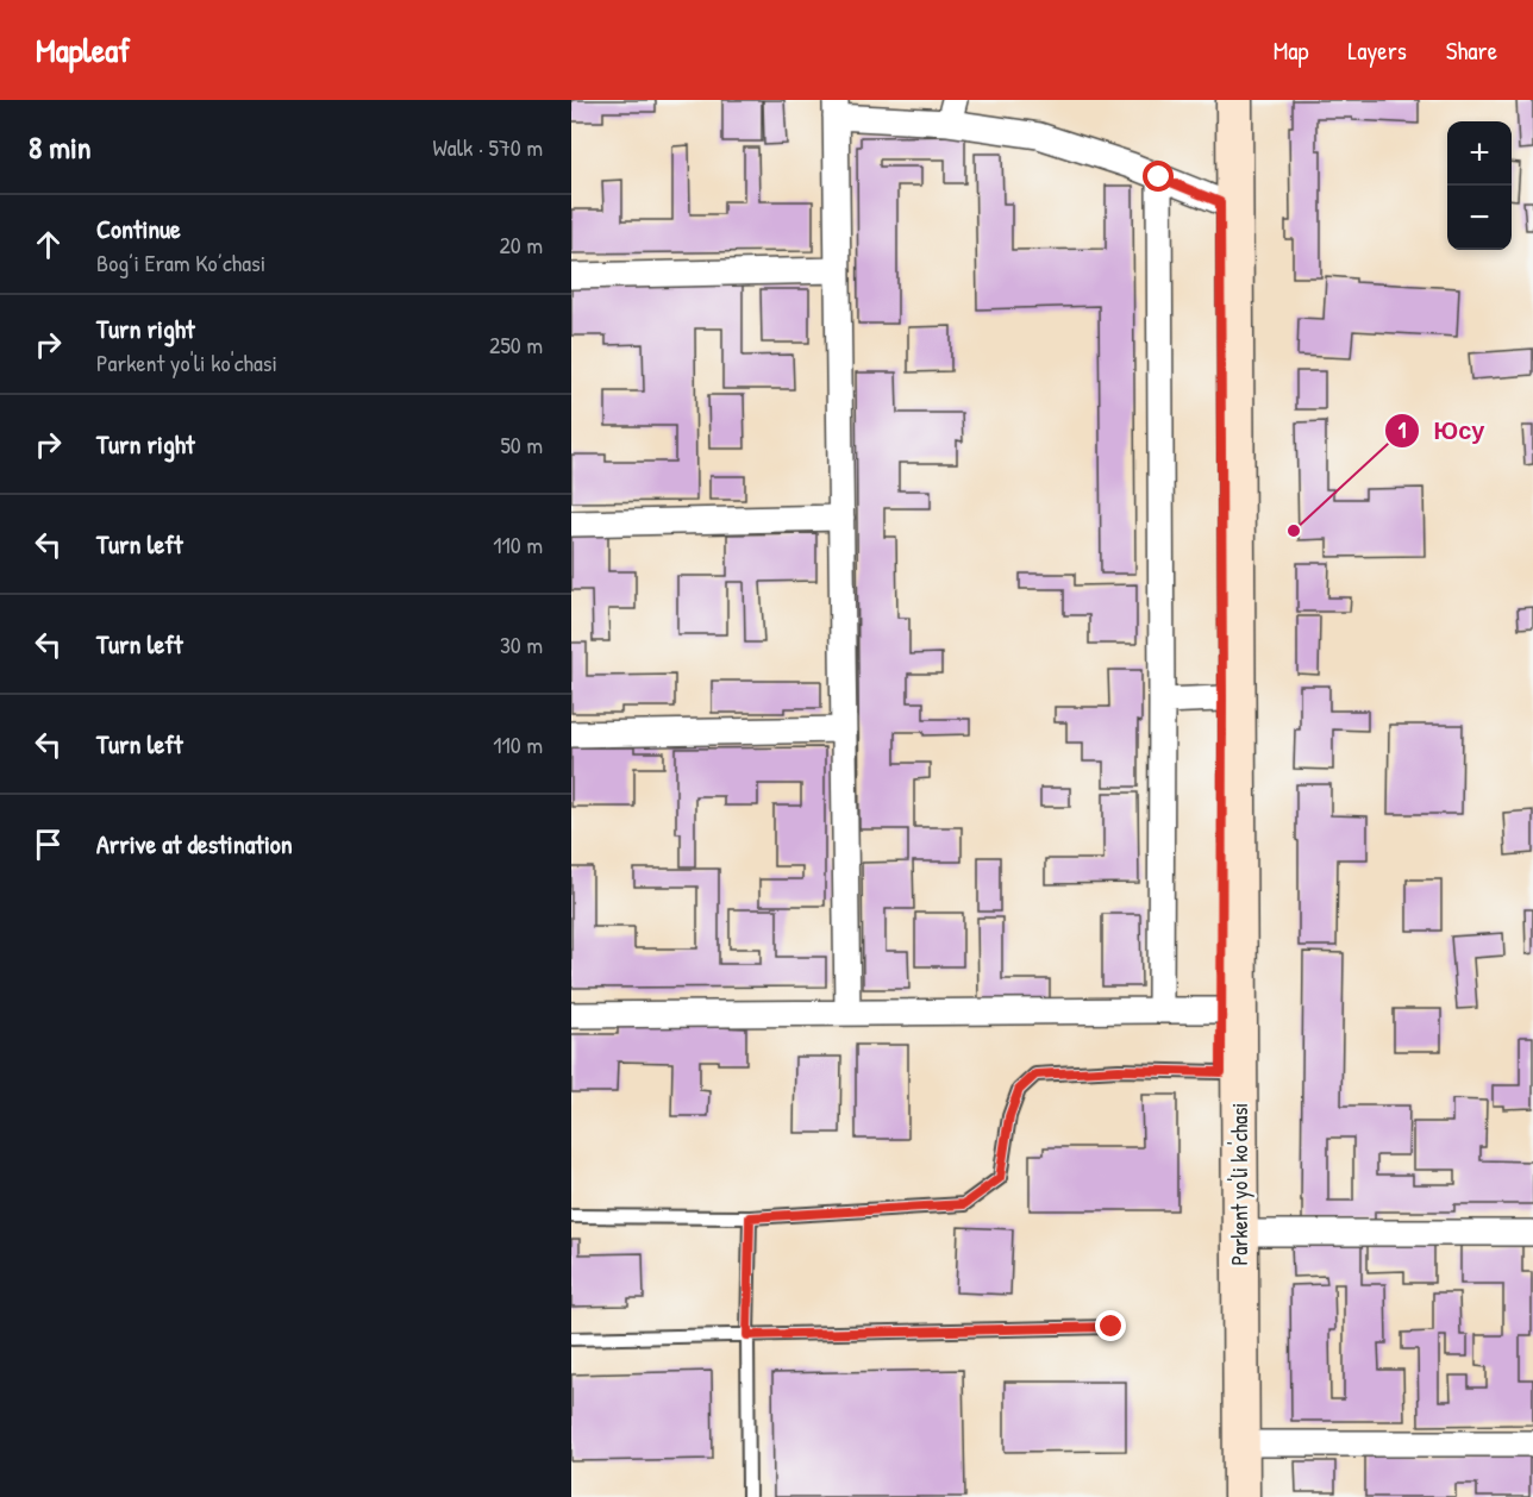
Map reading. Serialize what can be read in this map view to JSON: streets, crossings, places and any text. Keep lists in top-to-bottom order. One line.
{"streets":{"street":["Parkent yo'li ko'chasi"]},"places":["Юсу"],"page":{"header":"Mapleaf","nav":["Map","Layers","Share"],"heading":["8 min","Walk · 570 m"],"map_buttons":["+","−"],"list":[["Continue","Bog’i Eram Ko’chasi","20 m"],["Turn right","Parkent yo'li ko'chasi","250 m"],["Turn right","50 m"],["Turn left","110 m"],["Turn left","30 m"],["Turn left","110 m"],"Arrive at destination"]}}
